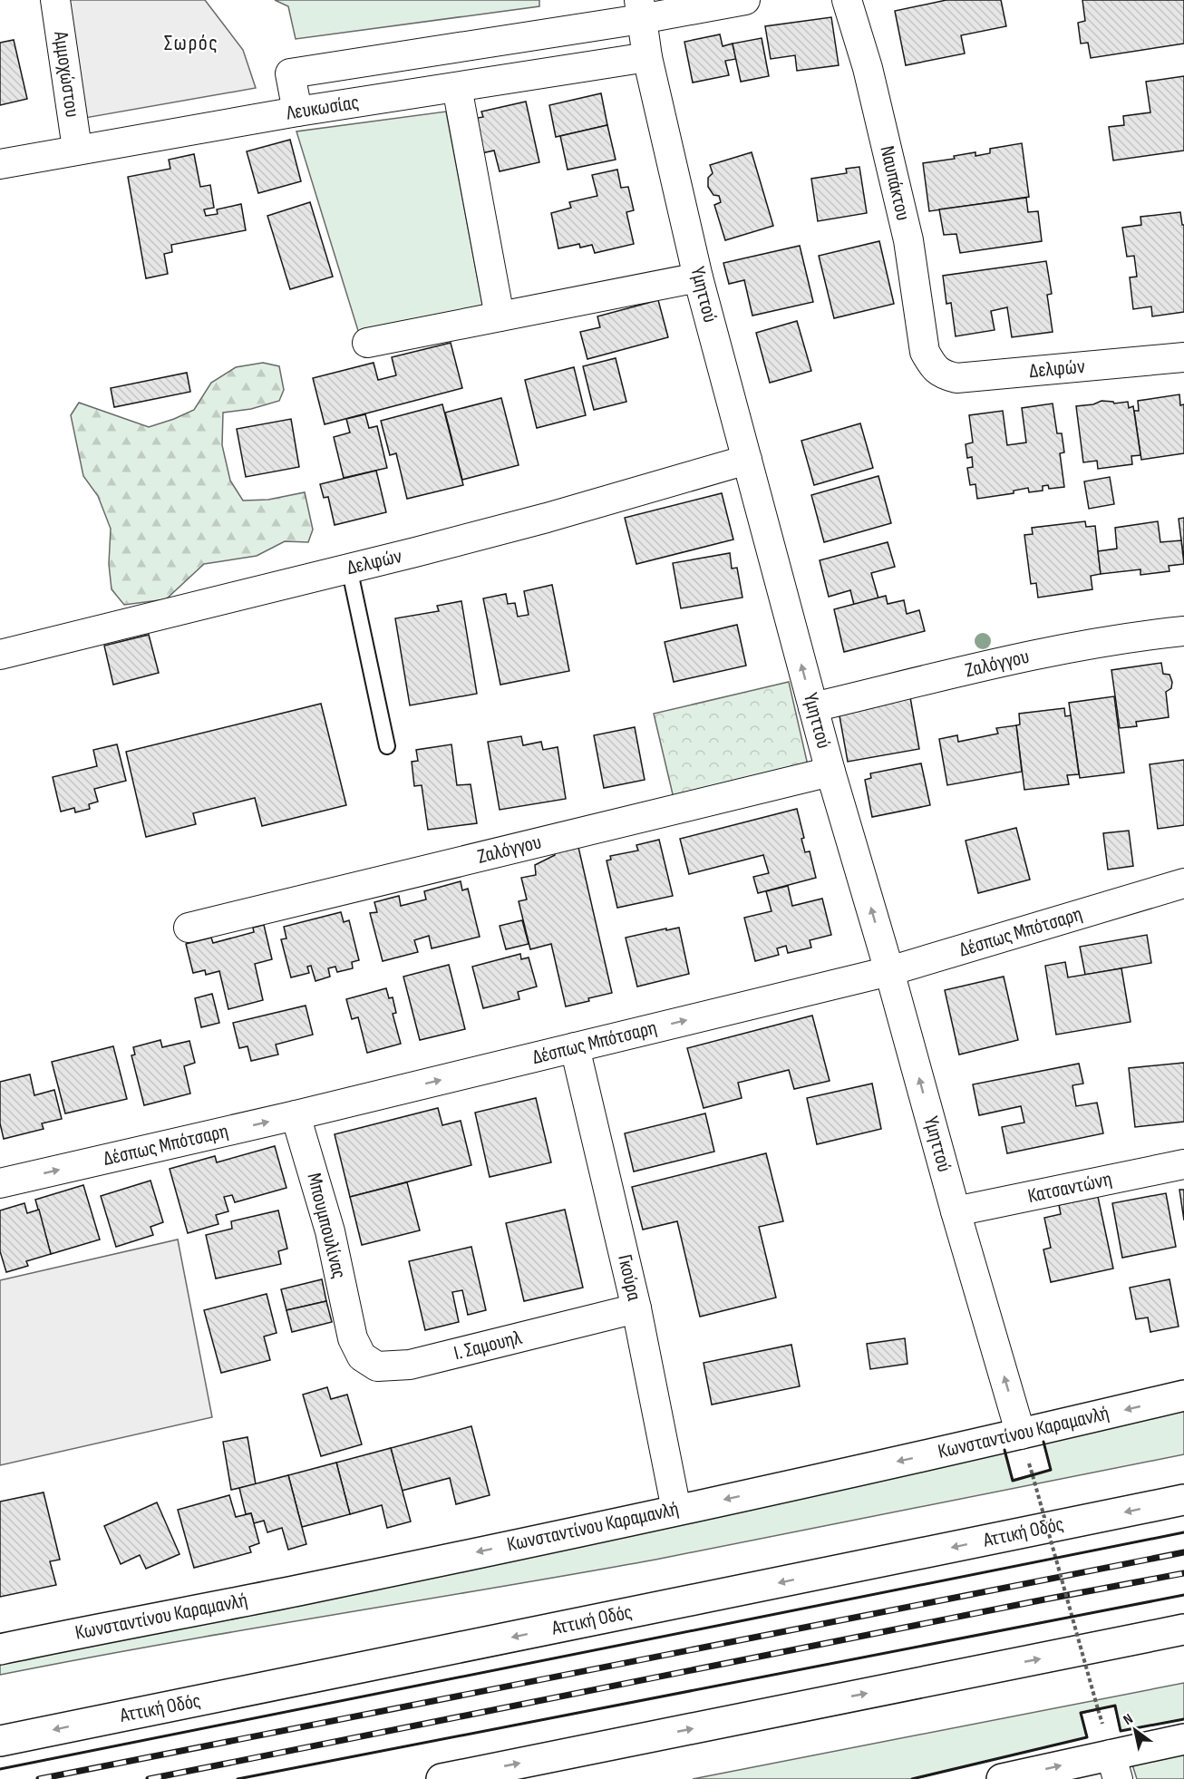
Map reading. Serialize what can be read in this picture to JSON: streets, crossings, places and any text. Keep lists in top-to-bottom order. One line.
{"streets":{"main road":["Κωνσταντίνου Καραμανλή","Αττική Οδός"],"street":["Αμμοχώστου","Λευκωσίας","Ναυπάκτου","Υμηττού","Δελφών","Ζαλόγγου","Δέσπως Μπότσαρη","Κατσαντώνη","Μπουμπουλίνας","Γκούρα","Ι. Σαμουηλ"]},"crossings":[["Αμμοχώστου","Λευκωσίας"],["Λευκωσίας","Υμηττού"],["Ναυπάκτου","Δελφών"],["Υμηττού","Δελφών"],["Υμηττού","Ζαλόγγου"],["Υμηττού","Δέσπως Μπότσαρη"],["Υμηττού","Κατσαντώνη"],["Υμηττού","Κωνσταντίνου Καραμανλή"],["Δέσπως Μπότσαρη","Μπουμπουλίνας"],["Δέσπως Μπότσαρη","Γκούρα"],["Μπουμπουλίνας","Ι. Σαμουηλ"],["Γκούρα","Ι. Σαμουηλ"],["Γκούρα","Κωνσταντίνου Καραμανλή"]],"one_way":["Υμηττού","Δέσπως Μπότσαρη"],"districts":["Σωρός"],"north":"top left"}
